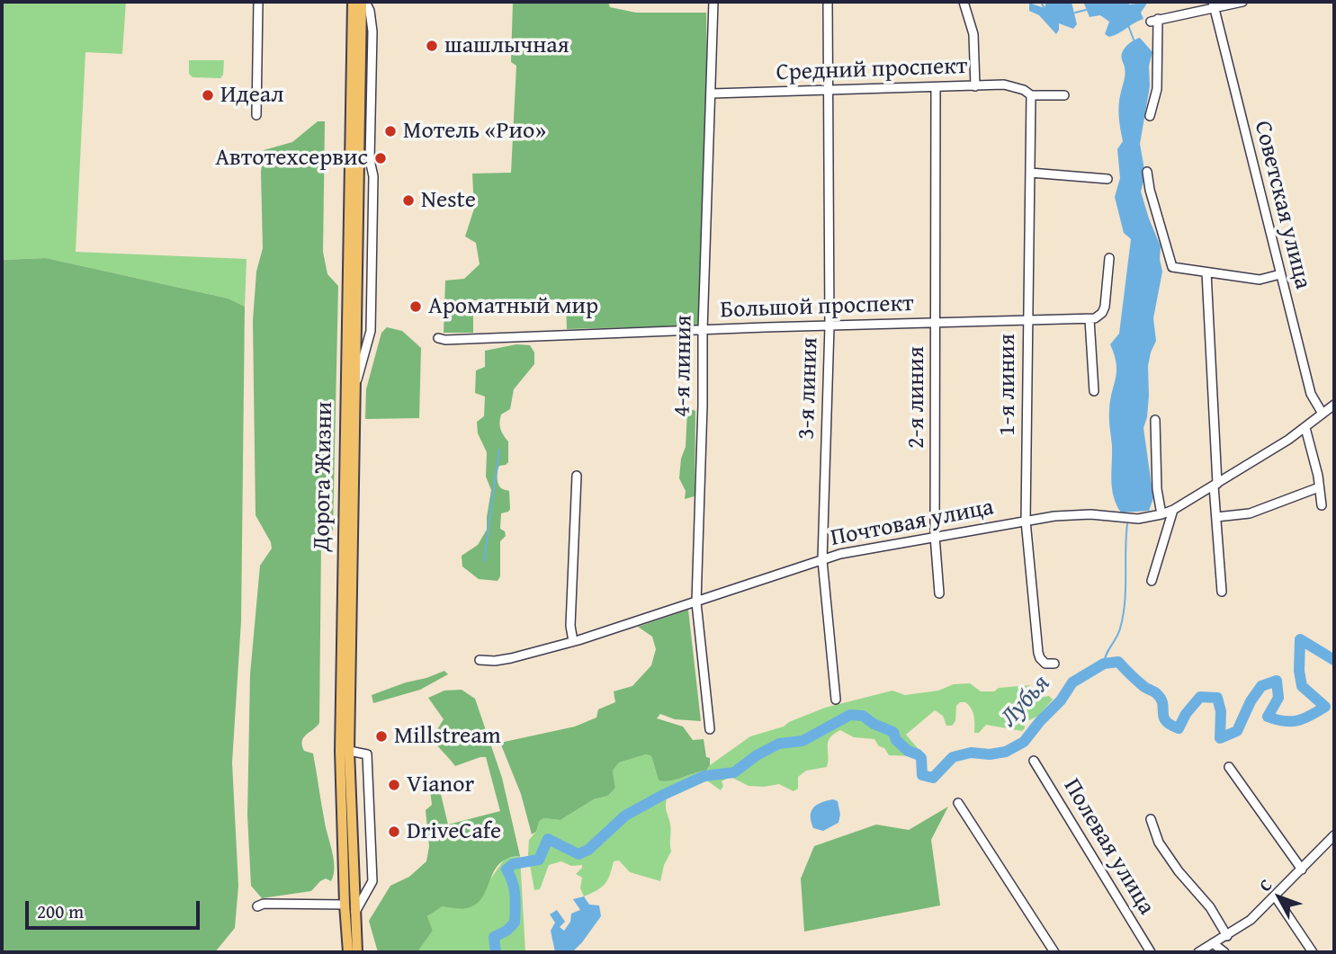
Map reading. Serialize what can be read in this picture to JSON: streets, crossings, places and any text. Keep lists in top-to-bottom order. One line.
{"streets":{"main road":["Дорога Жизни"],"street":["Средний проспект","Советская улица","Большой проспект","4-я линия","1-я линия","3-я линия","2-я линия","Почтовая улица","Полевая улица"]},"crossings":[["Средний проспект","4-я линия"],["Средний проспект","1-я линия"],["Средний проспект","3-я линия"],["Средний проспект","2-я линия"],["Советская улица","Почтовая улица"],["Большой проспект","4-я линия"],["Большой проспект","1-я линия"],["Большой проспект","3-я линия"],["Большой проспект","2-я линия"],["4-я линия","Почтовая улица"],["1-я линия","Почтовая улица"],["3-я линия","Почтовая улица"],["2-я линия","Почтовая улица"]],"water":["Лубья"],"places":["шашлычная","Идеал","Мотель «Рио»","Автотехсервис","Neste","Ароматный мир","Millstream","Vianor","DriveCafe"],"scale_bar":"200 m","north":"top left"}
